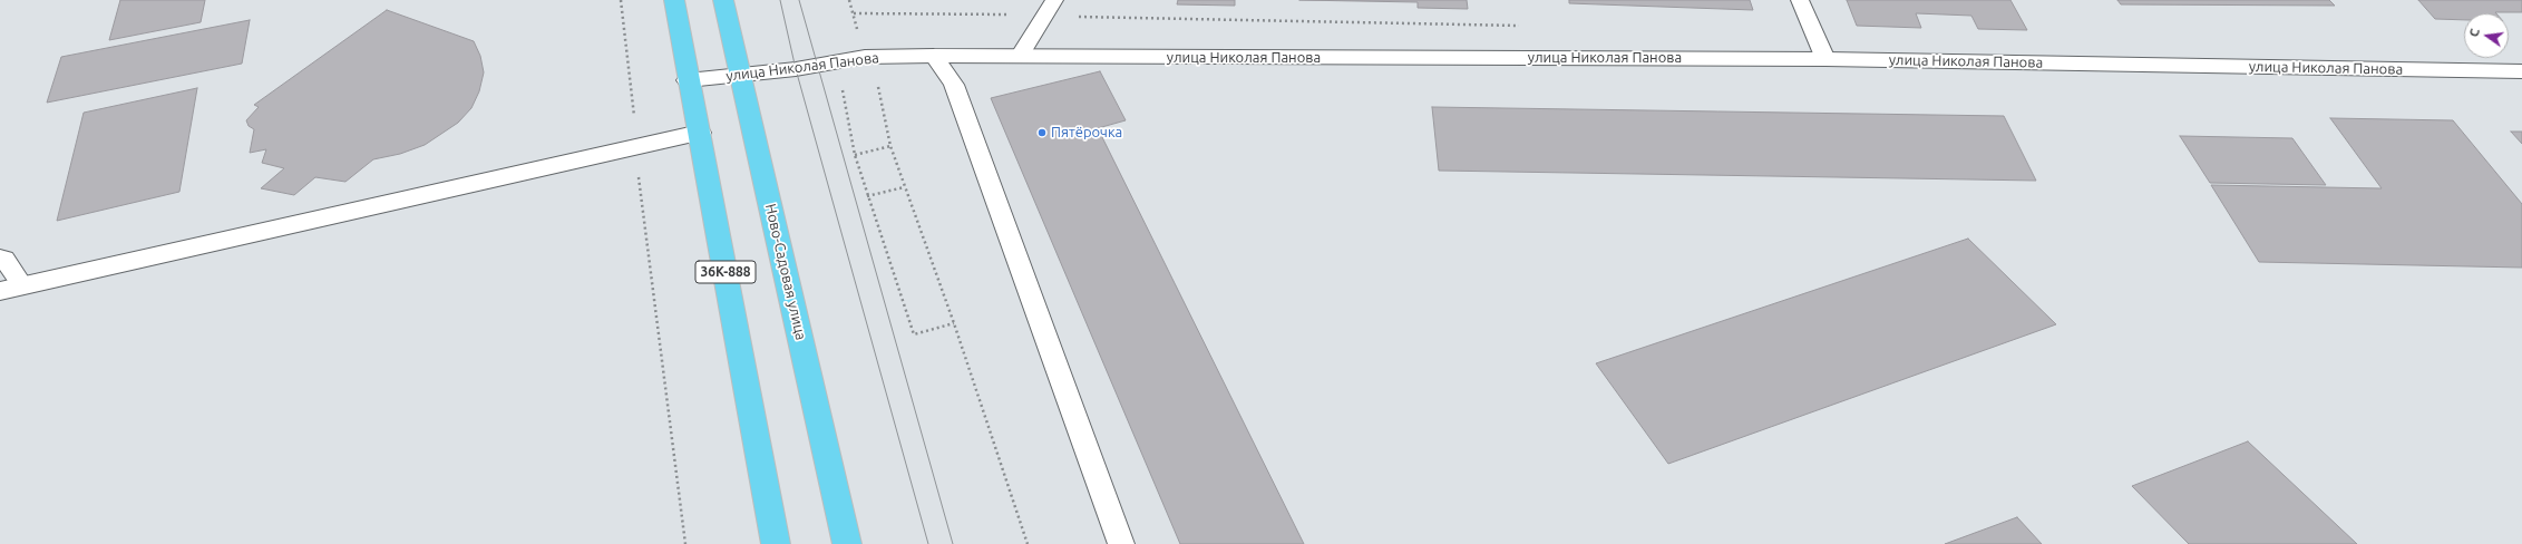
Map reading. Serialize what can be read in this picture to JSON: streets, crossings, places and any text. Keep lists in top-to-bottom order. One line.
{"streets":{"main road":["36К-888","Ново-Садовая улица"],"street":["улица Николая Панова"]},"crossings":[["улица Николая Панова","36К-888"],["улица Николая Панова","Ново-Садовая улица"]],"places":["Пятёрочка"],"north":"left"}
